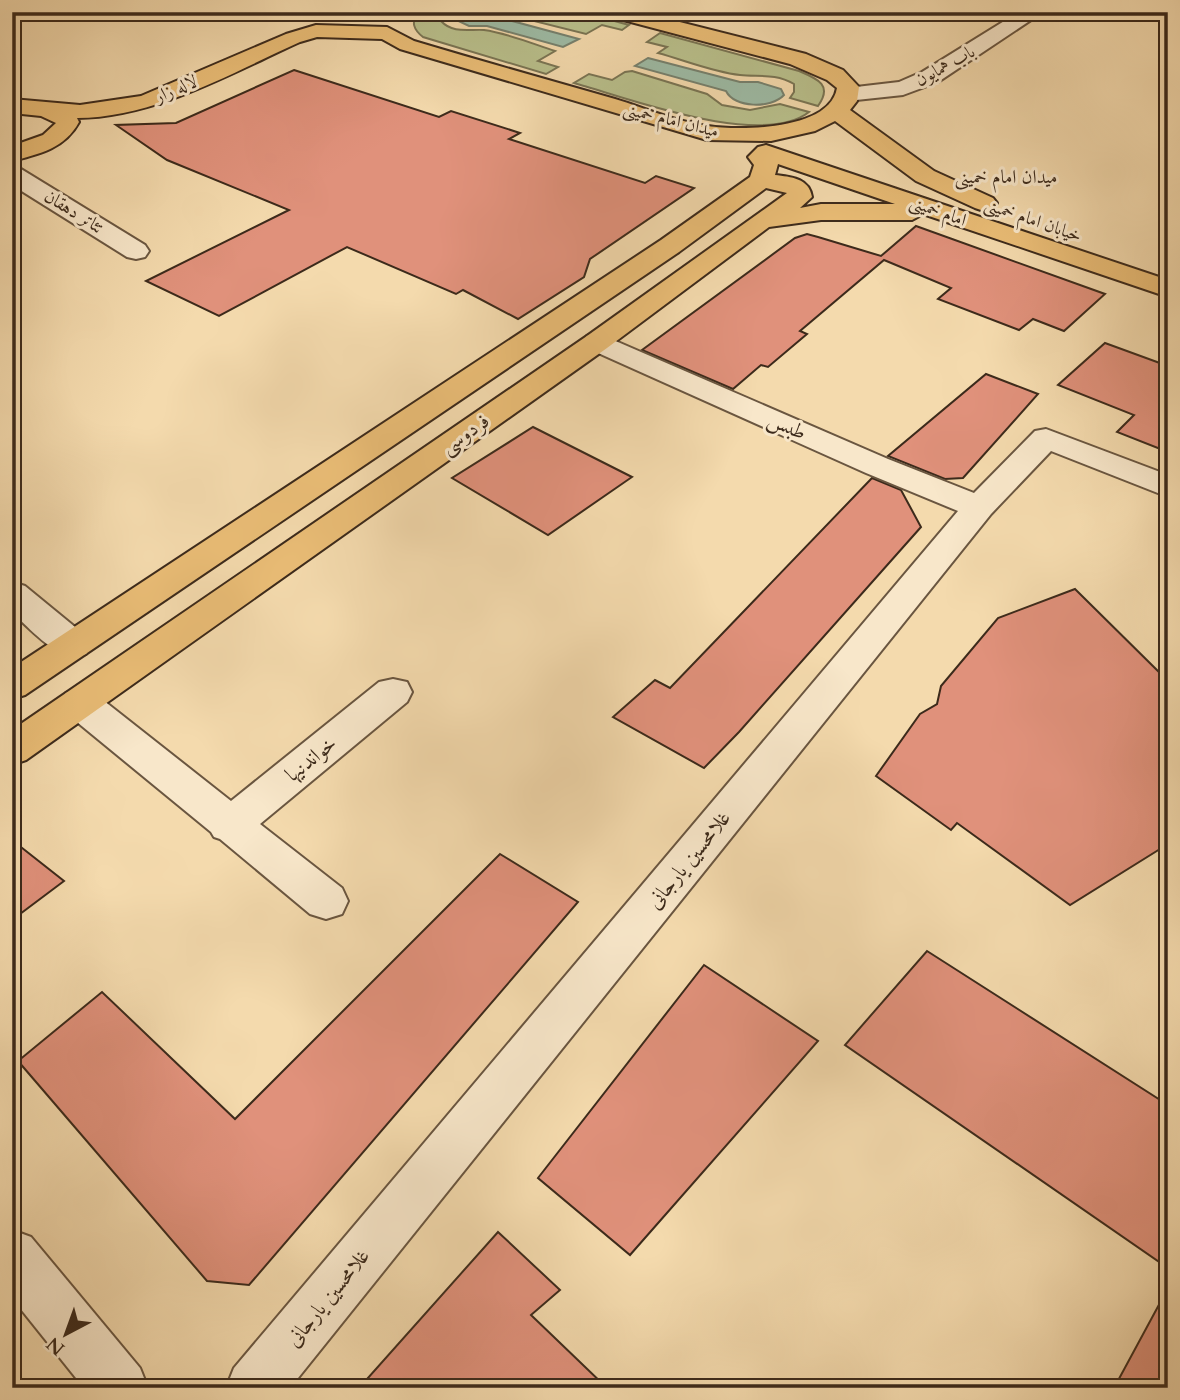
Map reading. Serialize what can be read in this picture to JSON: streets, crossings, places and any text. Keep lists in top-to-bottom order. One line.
{"streets":{"main road":["لاله زار","میدان امام خمینی","امام خمینی","خیابان امام خمینی","فردوسی"],"street":["باب همایون","تئاتر دهقان","طبس","خواندنیها","غلامحسین یارجانی"]},"crossings":[["باب همایون","میدان امام خمینی"],["باب همایون","خیابان امام خمینی"],["لاله زار","میدان امام خمینی"],["میدان امام خمینی","امام خمینی"],["میدان امام خمینی","خیابان امام خمینی"],["امام خمینی","فردوسی"],["طبس","فردوسی"],["طبس","غلامحسین یارجانی"]],"districts":["میدان امام خمینی"],"north":"bottom left"}
